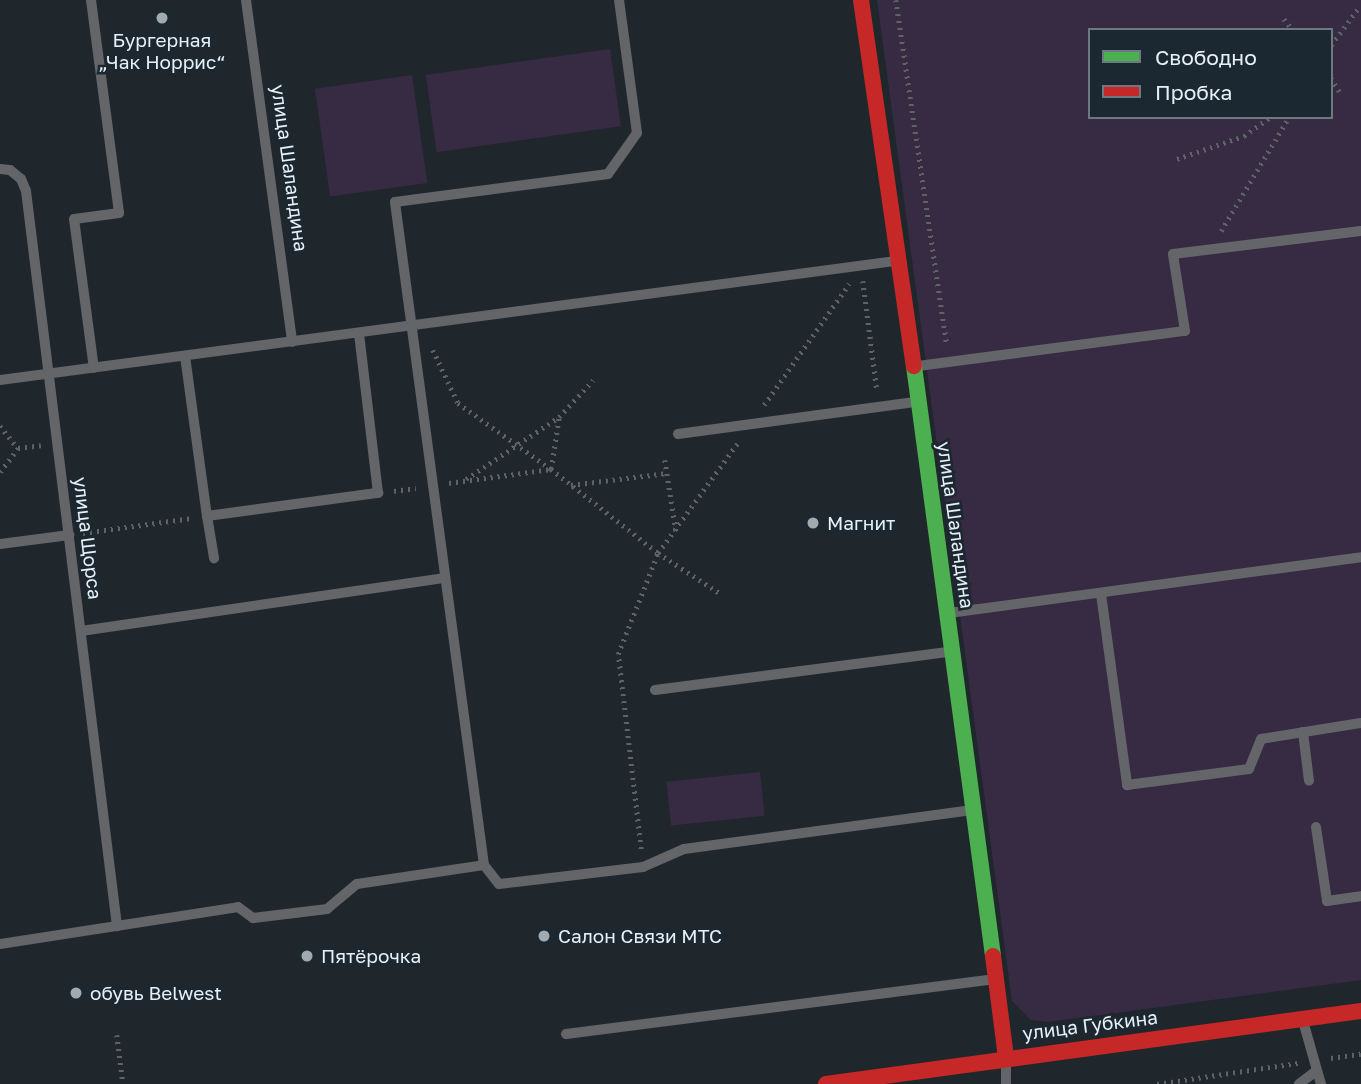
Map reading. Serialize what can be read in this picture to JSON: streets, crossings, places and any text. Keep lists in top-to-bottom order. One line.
{"streets":{"street":["улица Шаландина","улица Губкина"],"lane":["улица Щорса"]},"crossings":[["улица Шаландина","улица Губкина"]],"places":["Бургерная „Чак Норрис“","Магнит","Салон Связи МТС","Пятёрочка","обувь Belwest"],"legend":["Свободно","Пробка"]}
